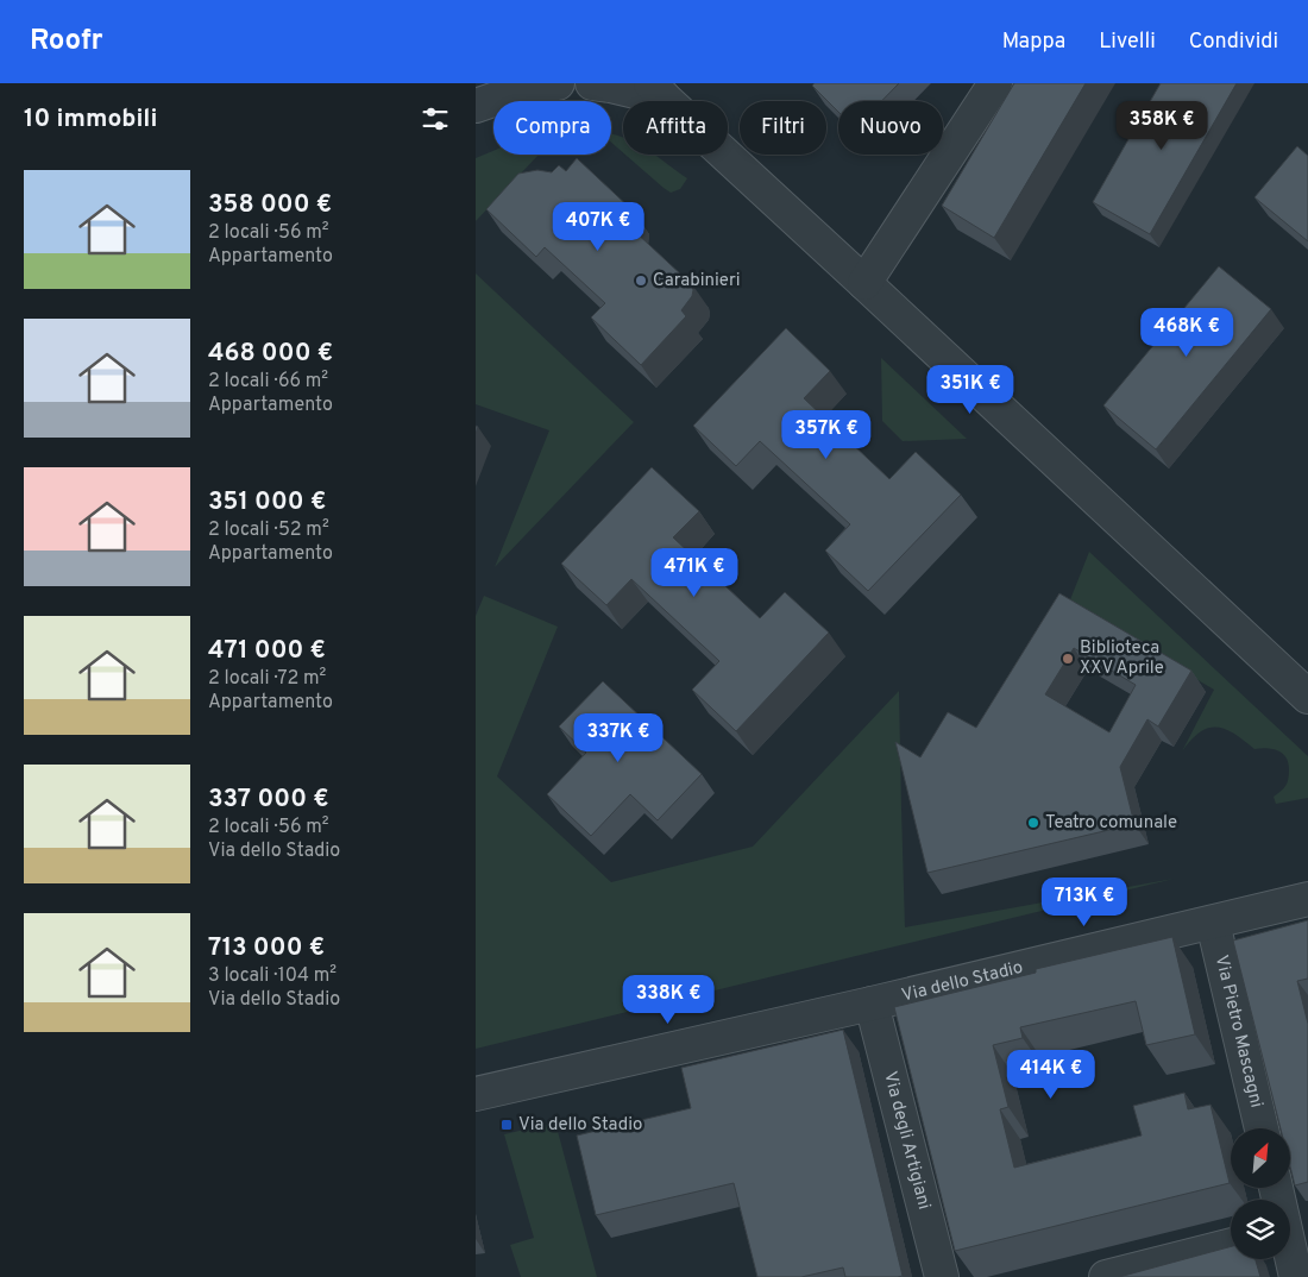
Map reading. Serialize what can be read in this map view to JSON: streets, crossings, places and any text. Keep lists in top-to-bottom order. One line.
{"streets":{"street":["Via dello Stadio","Via Pietro Mascagni","Via degli Artigiani"]},"crossings":[["Via dello Stadio","Via Pietro Mascagni"],["Via dello Stadio","Via degli Artigiani"]],"places":{"other":["Carabinieri","Biblioteca XXV Aprile","Teatro comunale"],"transit":["Via dello Stadio"]},"north":"top right","page":{"header":"Roofr","nav":["Mappa","Livelli","Condividi"],"heading":"10 immobili","price":["358K €","407K €","468K €","351K €","357K €","471K €","337K €","713K €","338K €","414K €"],"chip":["Compra","Affitta","Filtri","Nuovo"],"list":[{"name":"358 000 €","note":"2 locali · 56 m² · Appartamento"},{"name":"468 000 €","note":"2 locali · 66 m² · Appartamento"},{"name":"351 000 €","note":"2 locali · 52 m² · Appartamento"},{"name":"471 000 €","note":"2 locali · 72 m² · Appartamento"},{"name":"337 000 €","note":"2 locali · 56 m² · Via dello Stadio"},{"name":"713 000 €","note":"3 locali · 104 m² · Via dello Stadio"}]}}
